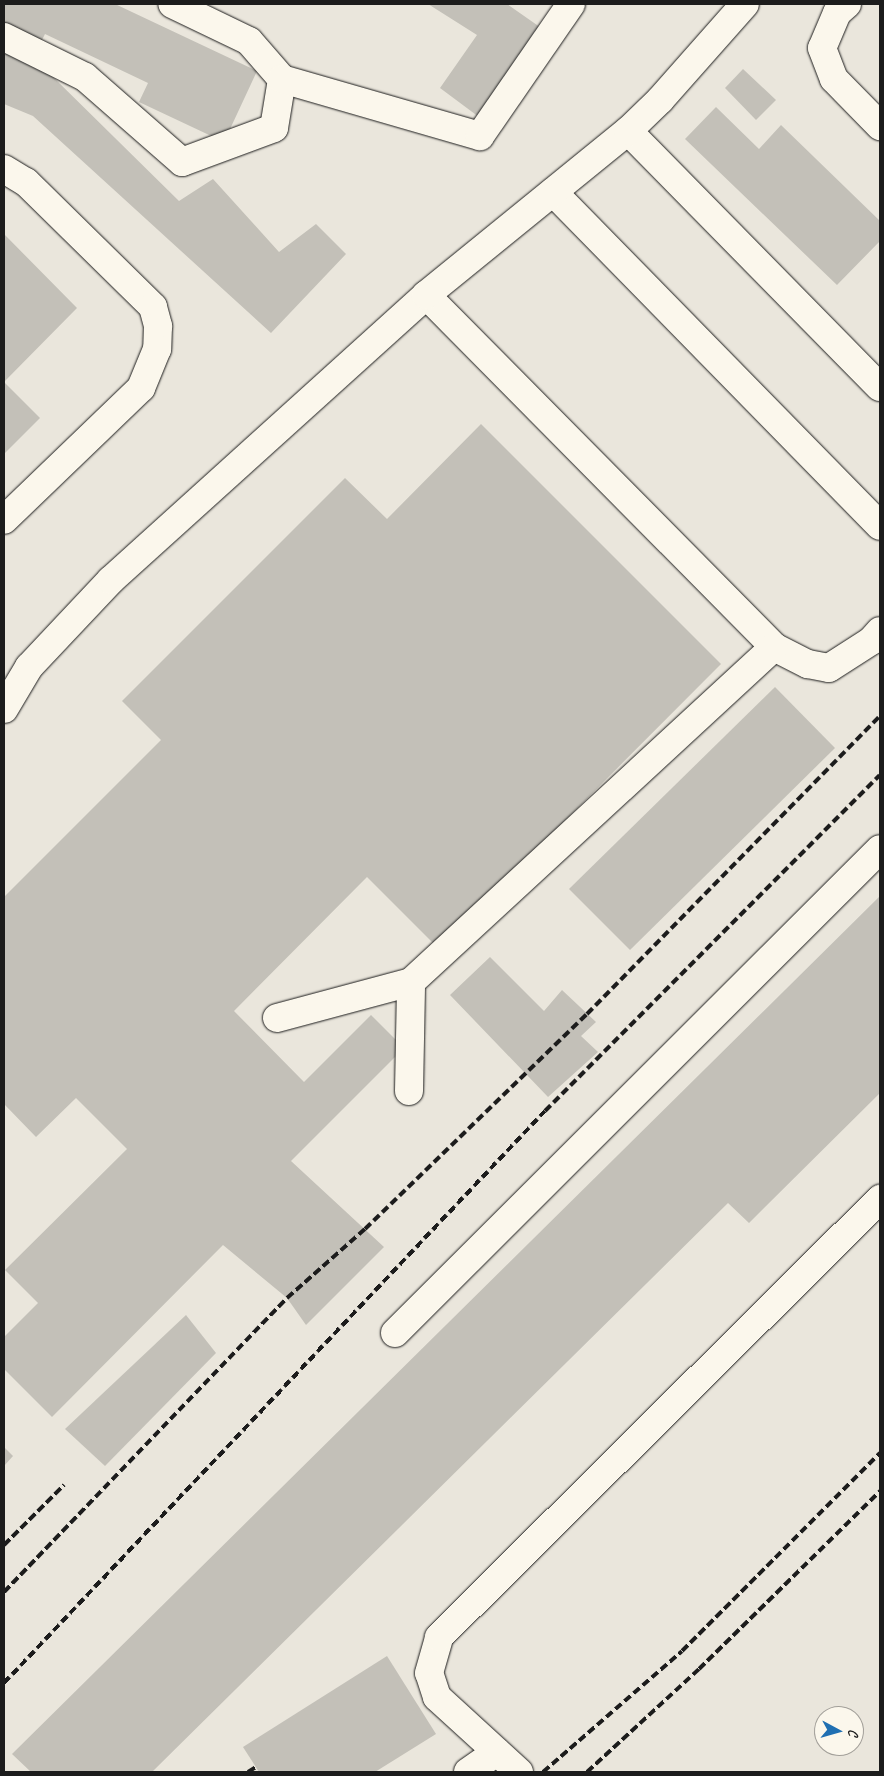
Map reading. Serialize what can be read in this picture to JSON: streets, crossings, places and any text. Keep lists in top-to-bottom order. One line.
{"north":"right"}
